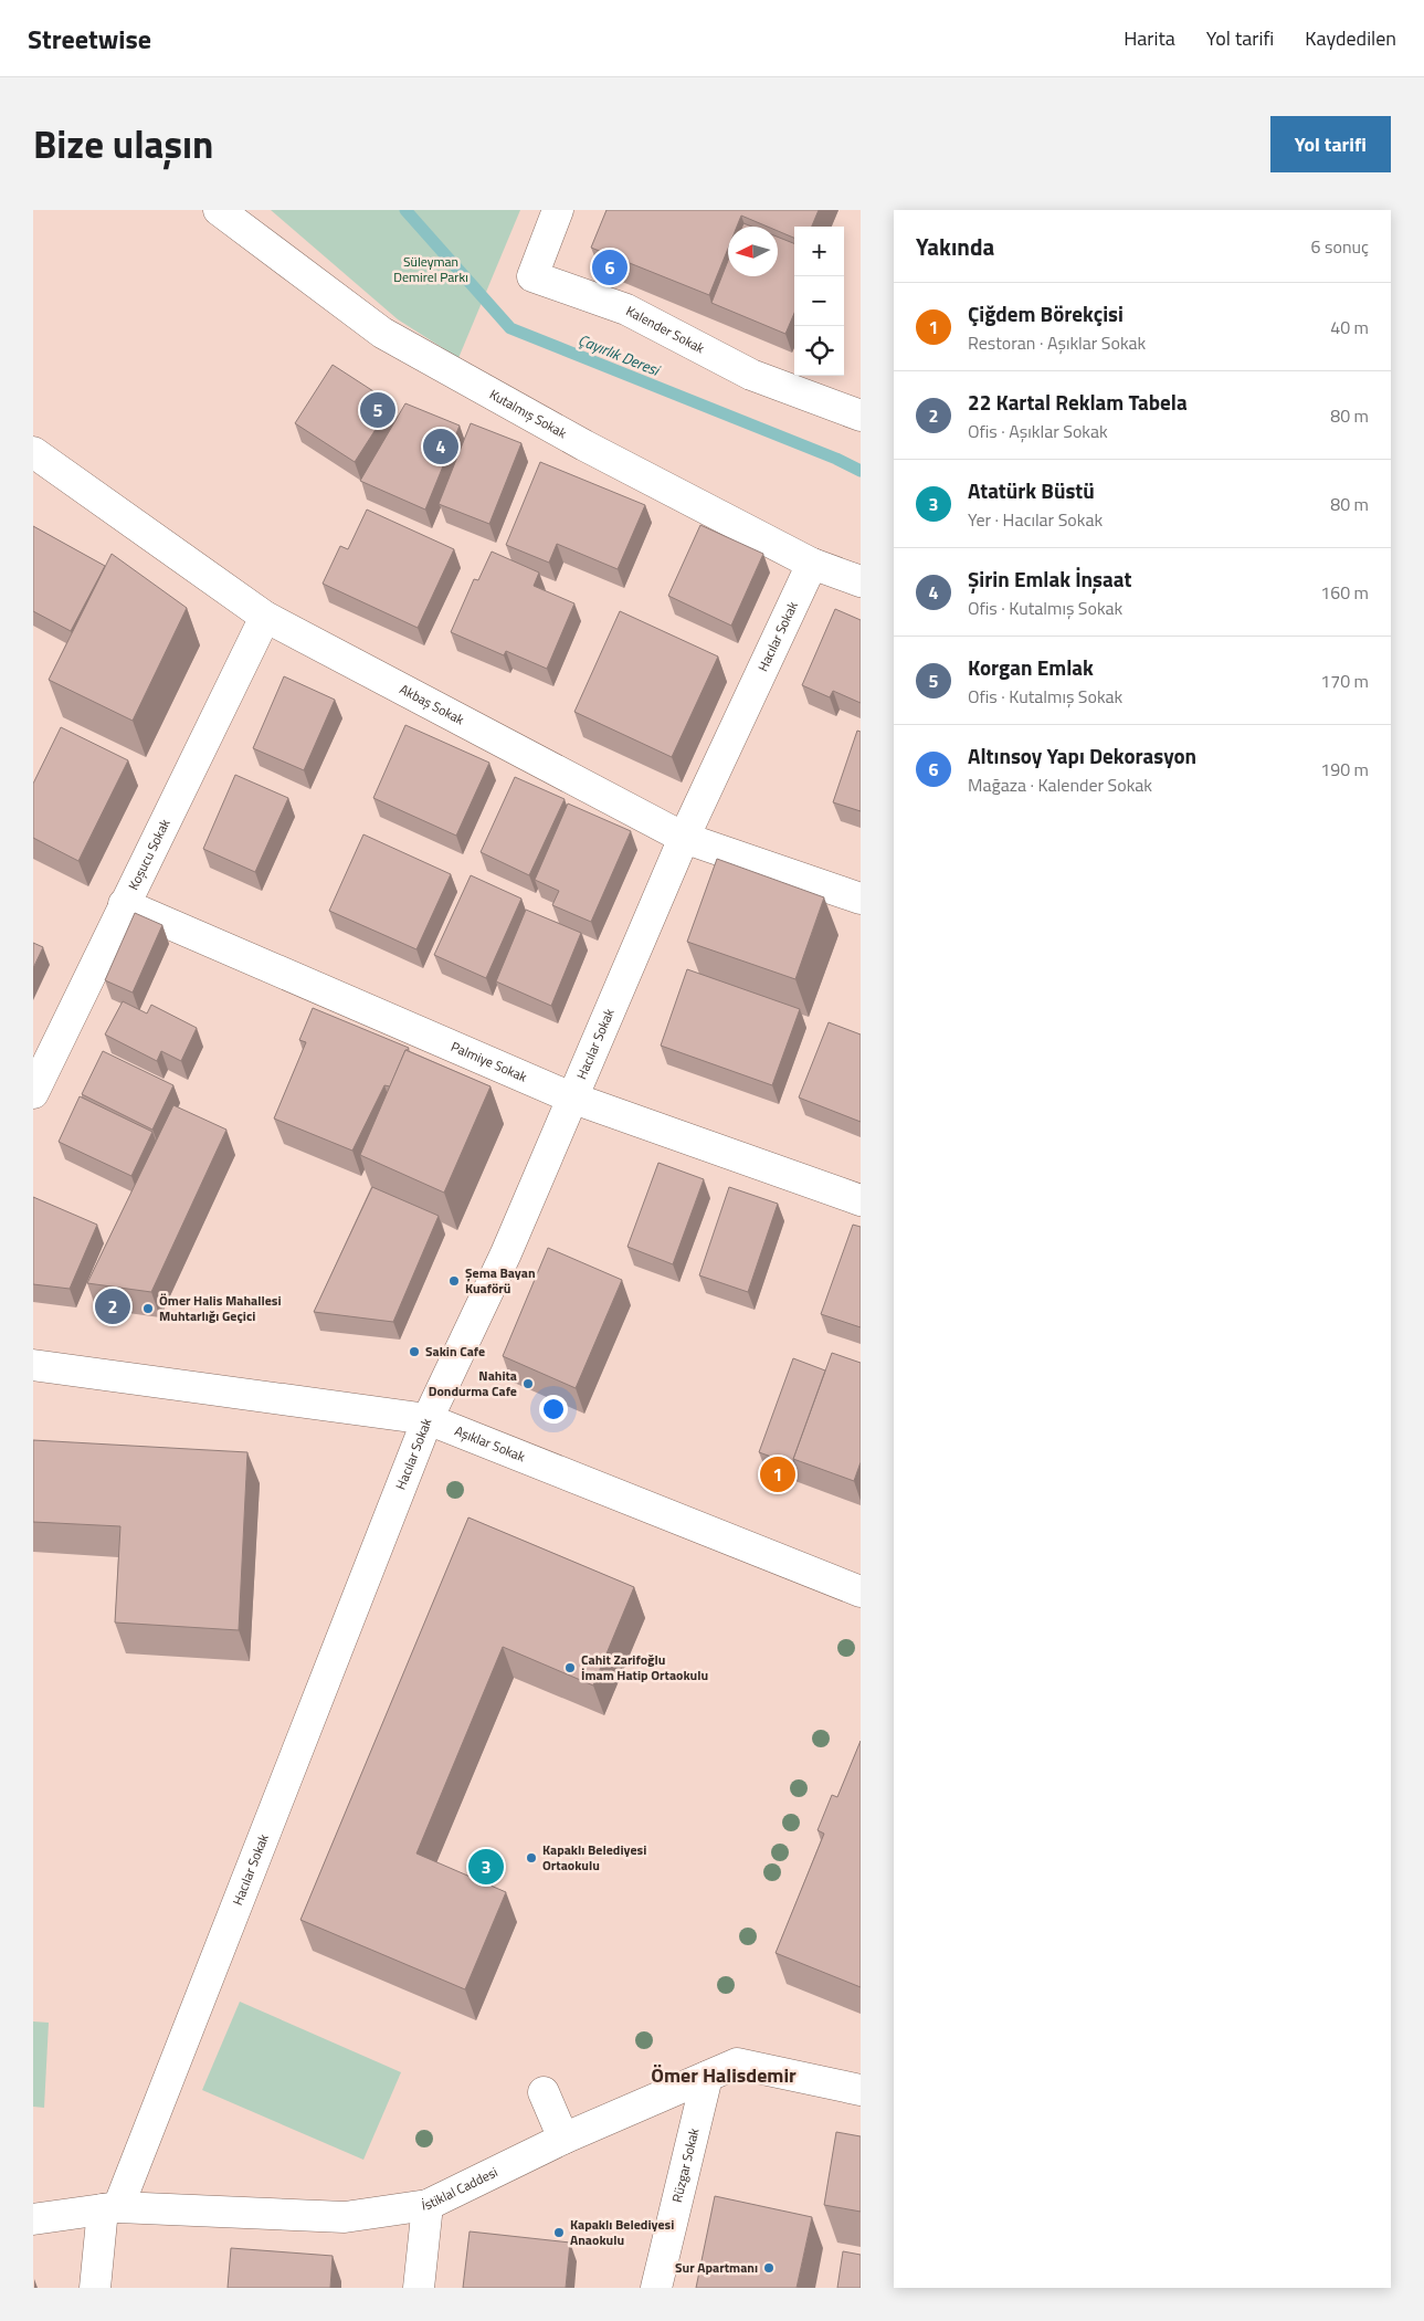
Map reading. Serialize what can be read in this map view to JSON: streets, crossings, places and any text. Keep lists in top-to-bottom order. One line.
{"streets":{"street":["Kalender Sokak","Kutalmış Sokak","Hacılar Sokak","Akbaş Sokak","Koşucu Sokak","Palmiye Sokak","Aşıklar Sokak","Rüzgar Sokak","İstiklal Caddesi"]},"crossings":[["Kutalmış Sokak","Hacılar Sokak"],["Hacılar Sokak","Akbaş Sokak"],["Hacılar Sokak","Palmiye Sokak"],["Hacılar Sokak","Aşıklar Sokak"],["Hacılar Sokak","İstiklal Caddesi"],["Akbaş Sokak","Koşucu Sokak"],["Koşucu Sokak","Palmiye Sokak"],["Rüzgar Sokak","İstiklal Caddesi"]],"districts":["Ömer Halisdemir"],"water":["Çayırlık Deresi"],"parks":["Süleyman Demirel Parkı"],"places":["Şema Bayan Kuaförü","Ömer Halis Mahallesi Muhtarlığı Geçici","Sakin Cafe","Nahita Dondurma Cafe","Cahit Zarifoğlu İmam Hatip Ortaokulu","Kapaklı Belediyesi Ortaokulu","Kapaklı Belediyesi Anaokulu","Sur Apartmanı"],"north":"left","page":{"header":"Streetwise","nav":["Harita","Yol tarifi","Kaydedilen"],"title":"Bize ulaşın","buttons":"Yol tarifi","heading":["Yakında","6 sonuç"],"map_buttons":["+","−"],"pins":["6","5","4","2","1","3"],"list":[{"mark":"1","name":"Çiğdem Börekçisi","note":"Restoran · Aşıklar Sokak","value":"40 m"},{"mark":"2","name":"22 Kartal Reklam Tabela","note":"Ofis · Aşıklar Sokak","value":"80 m"},{"mark":"3","name":"Atatürk Büstü","note":"Yer · Hacılar Sokak","value":"80 m"},{"mark":"4","name":"Şirin Emlak İnşaat","note":"Ofis · Kutalmış Sokak","value":"160 m"},{"mark":"5","name":"Korgan Emlak","note":"Ofis · Kutalmış Sokak","value":"170 m"},{"mark":"6","name":"Altınsoy Yapı Dekorasyon","note":"Mağaza · Kalender Sokak","value":"190 m"}]}}
